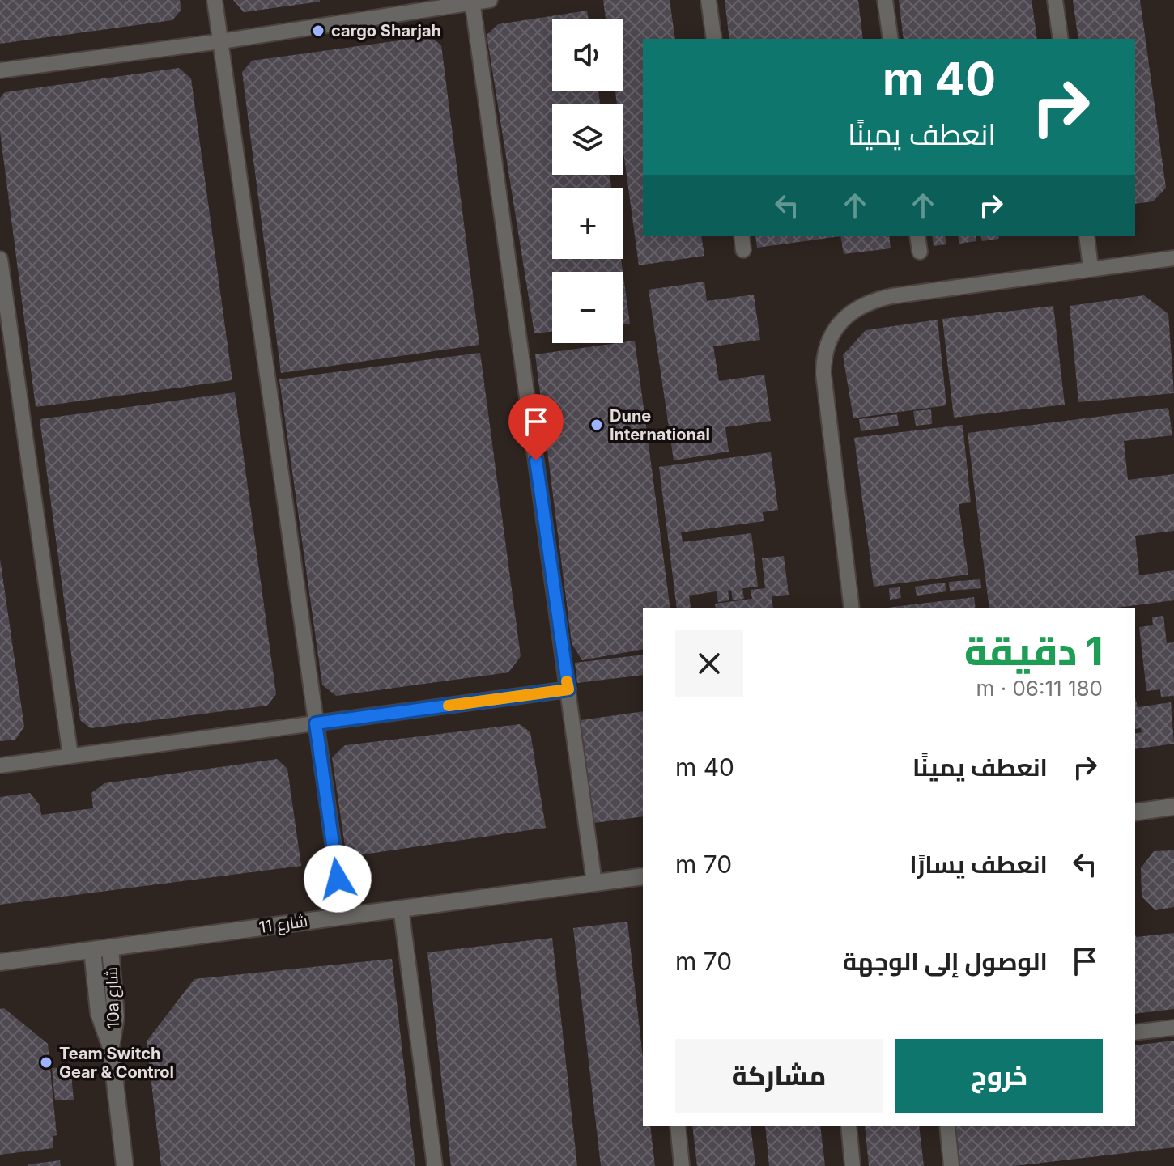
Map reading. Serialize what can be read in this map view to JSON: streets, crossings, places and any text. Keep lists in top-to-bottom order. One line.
{"streets":{"street":["شارع 11","10a شارع"]},"crossings":[["شارع 11","10a شارع"]],"places":["cargo Sharjah","Dune International","Team Switch Gear & Control"],"page":{"map_buttons":["+","−"],"turn":["40 m","انعطف يمينًا"],"heading":["1 دقيقة","180 m · 06:11"],"list":[{"name":"انعطف يمينًا","value":"40 m"},{"name":"انعطف يسارًا","value":"70 m"},{"name":"الوصول إلى الوجهة","value":"70 m"}],"buttons":["خروج","مشاركة"]}}
